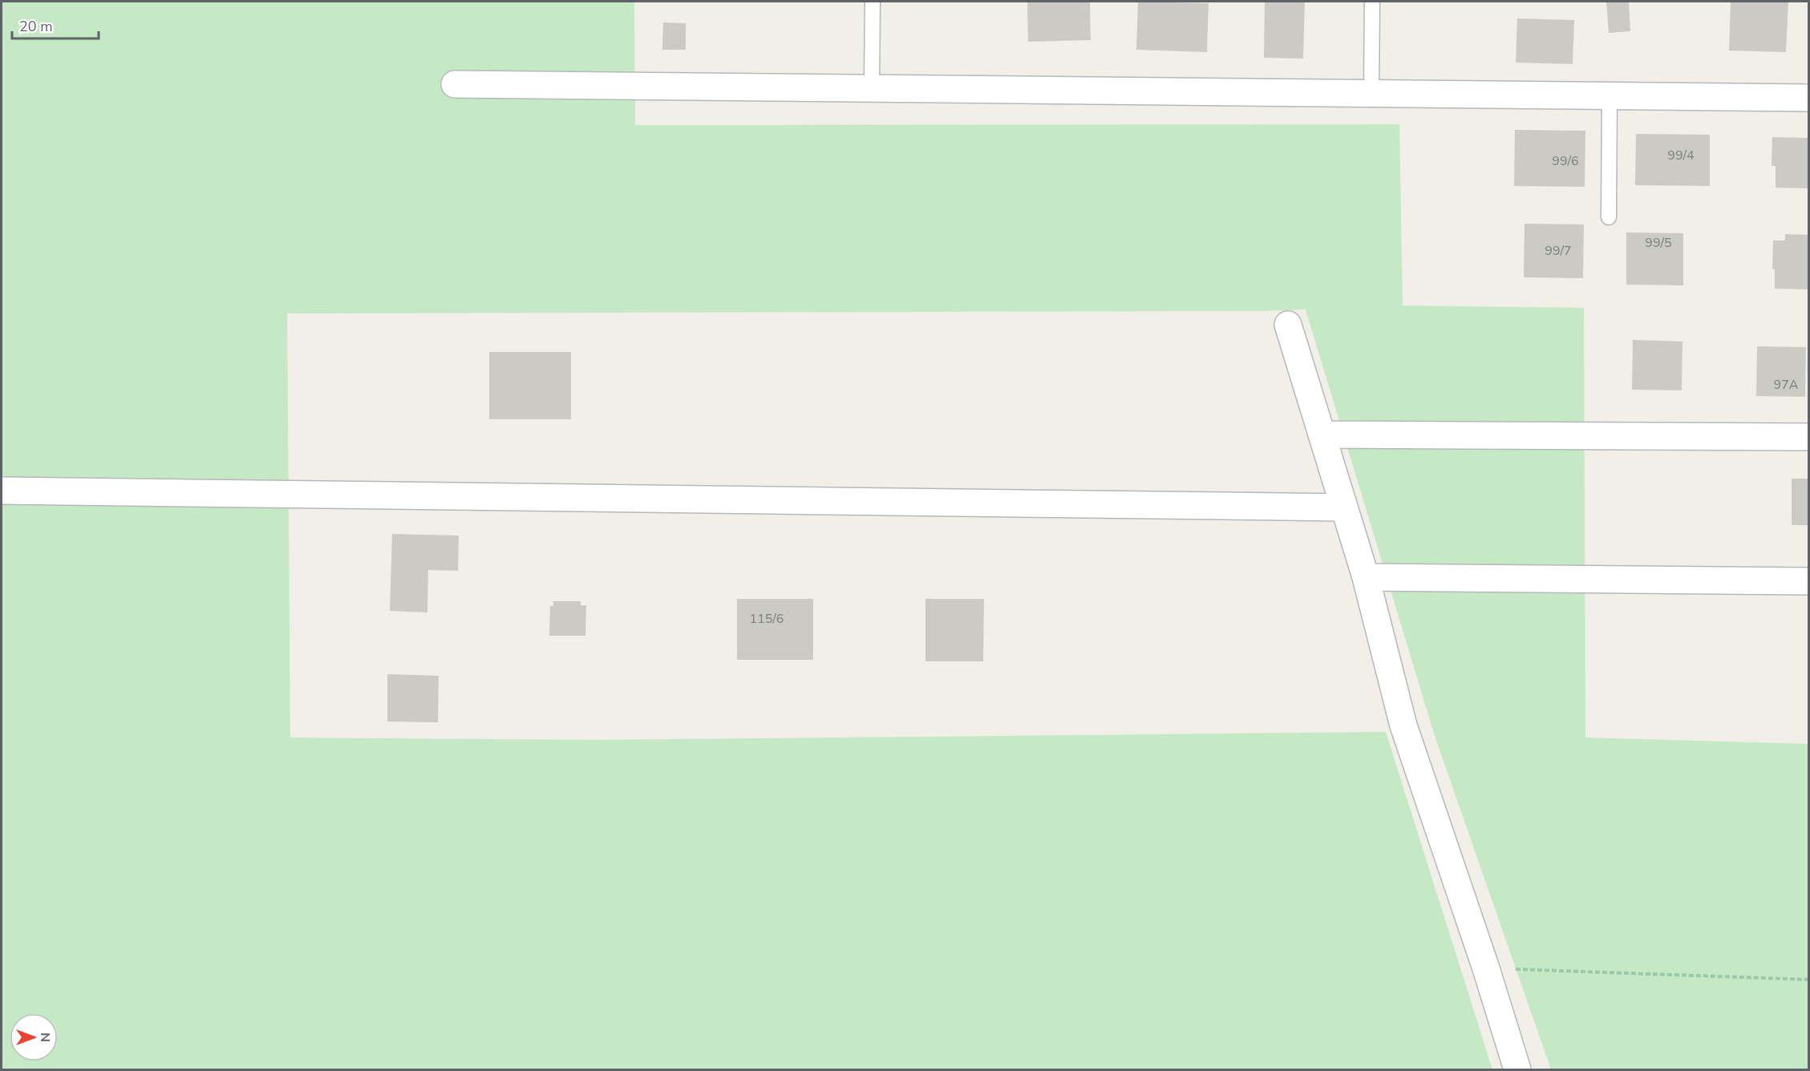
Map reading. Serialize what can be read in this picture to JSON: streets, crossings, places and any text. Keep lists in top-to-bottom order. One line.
{"house_numbers":["99/4","99/6","99/5","99/7","97A","115/6"],"scale_bar":"20 m","north":"right"}
